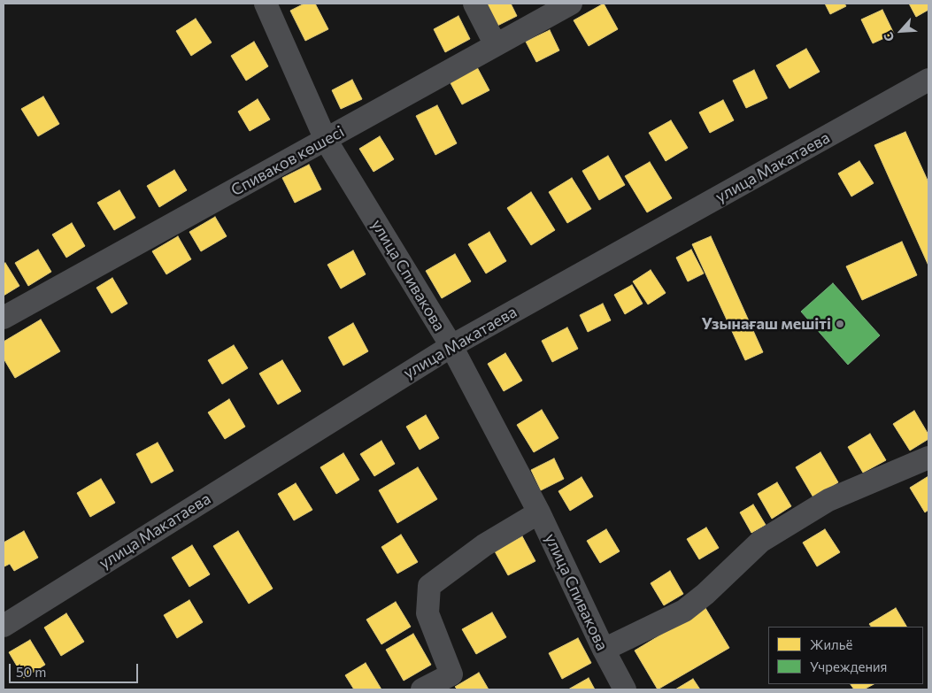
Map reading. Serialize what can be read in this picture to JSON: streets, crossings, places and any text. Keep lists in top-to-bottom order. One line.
{"streets":{"street":["Спиваков көшесі","улица Макатаева","улица Спивакова"]},"crossings":[["Спиваков көшесі","улица Спивакова"],["улица Макатаева","улица Спивакова"]],"places":["Узынағаш мешіті"],"legend":["Жильё","Учреждения"],"scale_bar":"50 m","north":"bottom left"}
